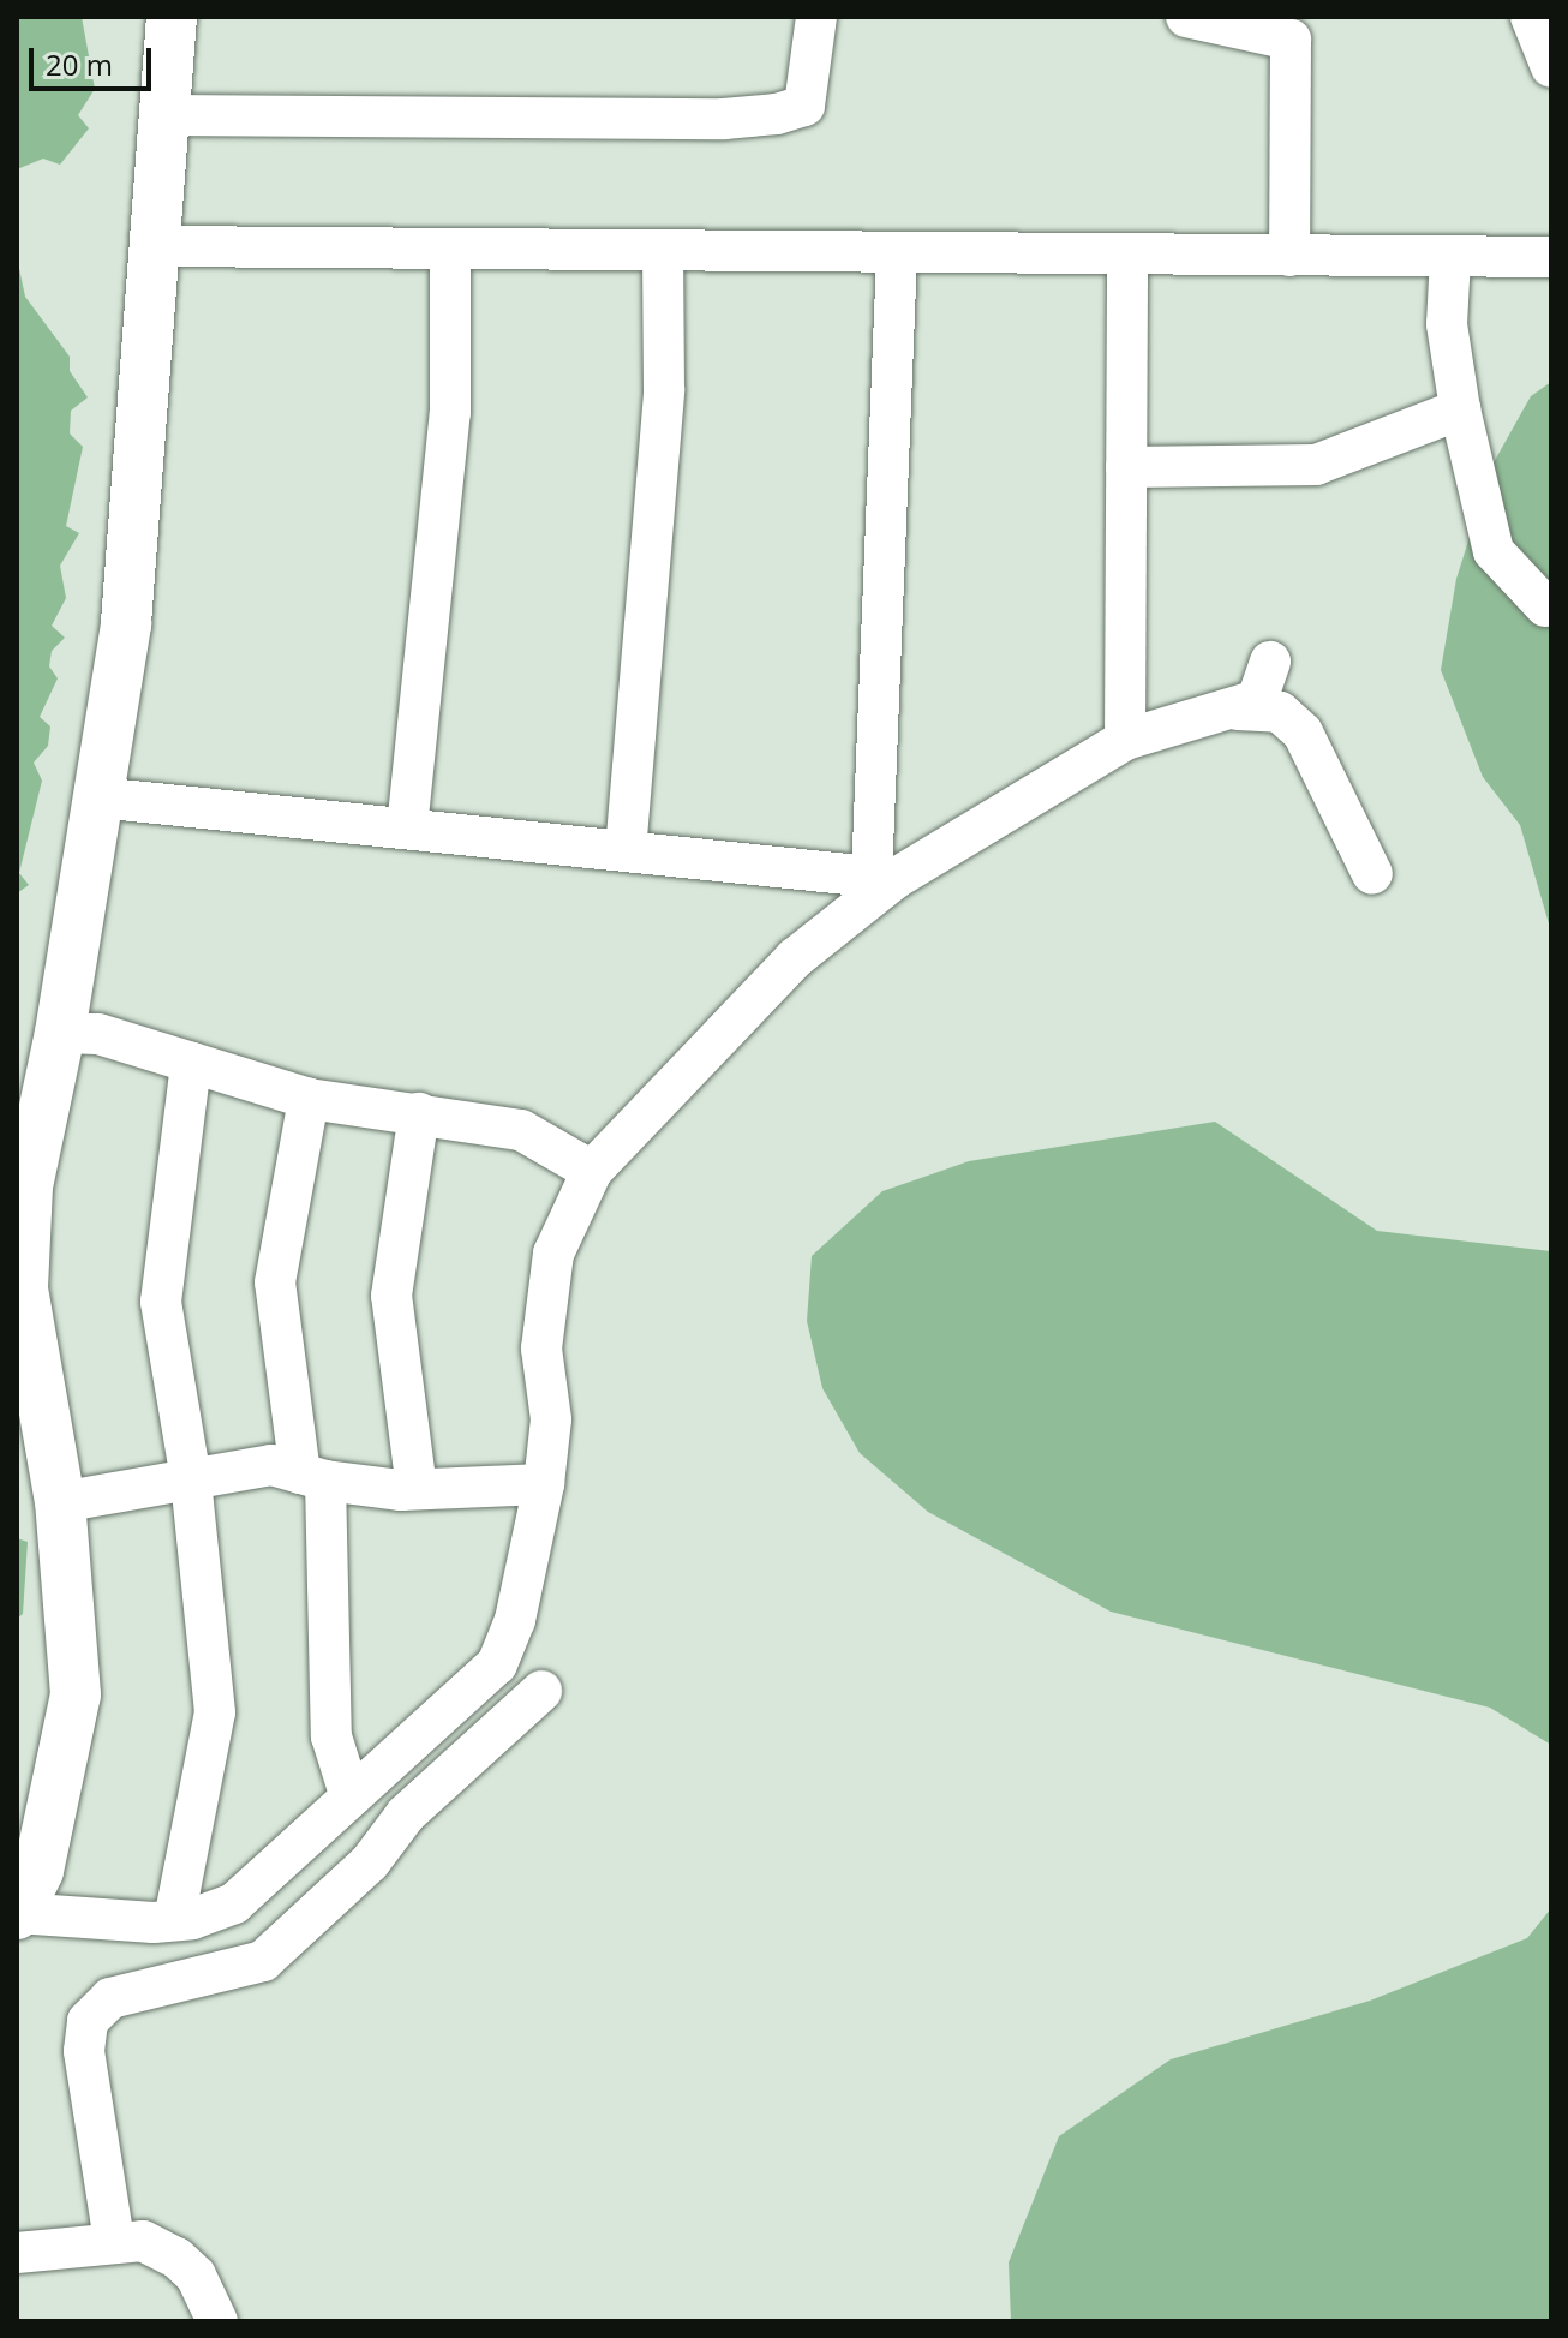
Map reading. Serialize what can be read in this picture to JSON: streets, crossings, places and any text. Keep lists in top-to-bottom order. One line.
{"scale_bar":"20 m"}
